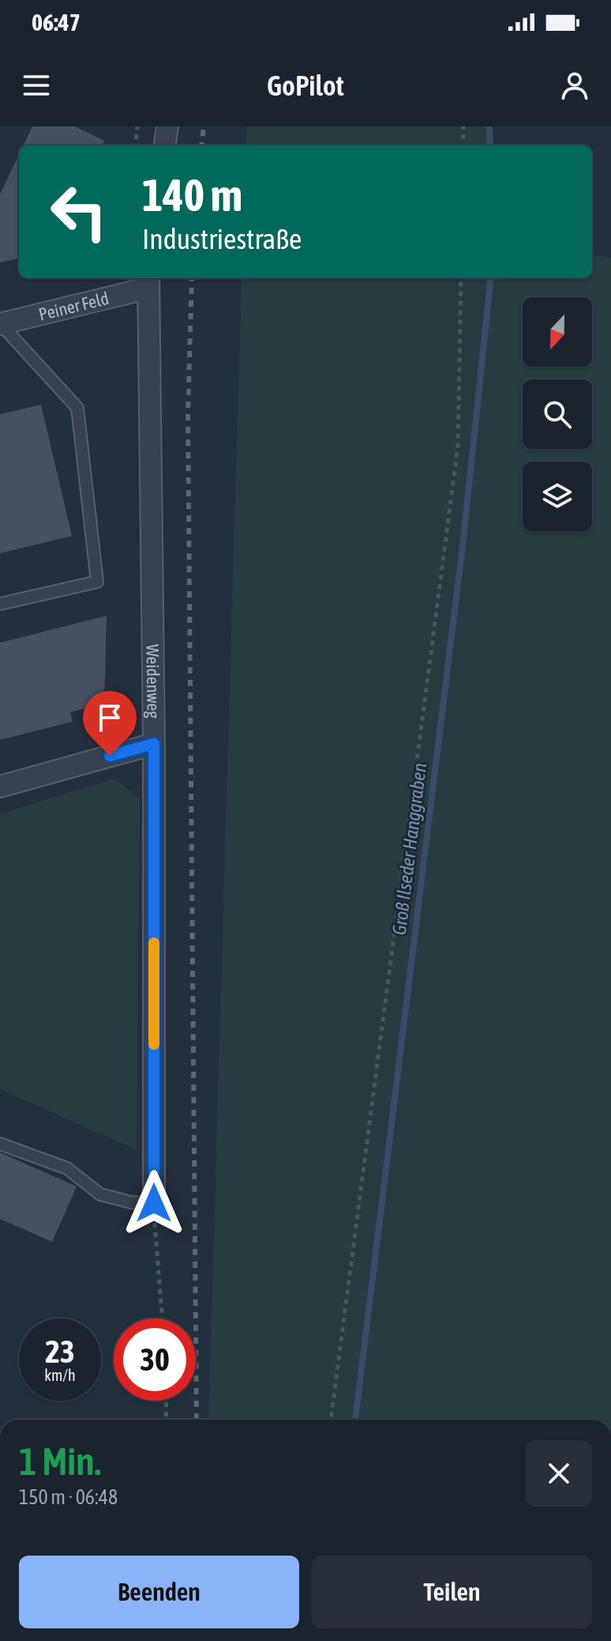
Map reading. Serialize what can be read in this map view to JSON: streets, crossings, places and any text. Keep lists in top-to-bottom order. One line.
{"streets":{"street":["Peiner Feld","Weidenweg"]},"crossings":[["Peiner Feld","Weidenweg"]],"water":["Groß Ilseder Hanggraben"],"north":"bottom","page":{"status":"06:47","header":"GoPilot","turn":["140 m","Industriestraße"],"speed":"23 km/h","limit":"30","heading":["1 Min.","150 m · 06:48"],"buttons":["Beenden","Teilen"]}}
